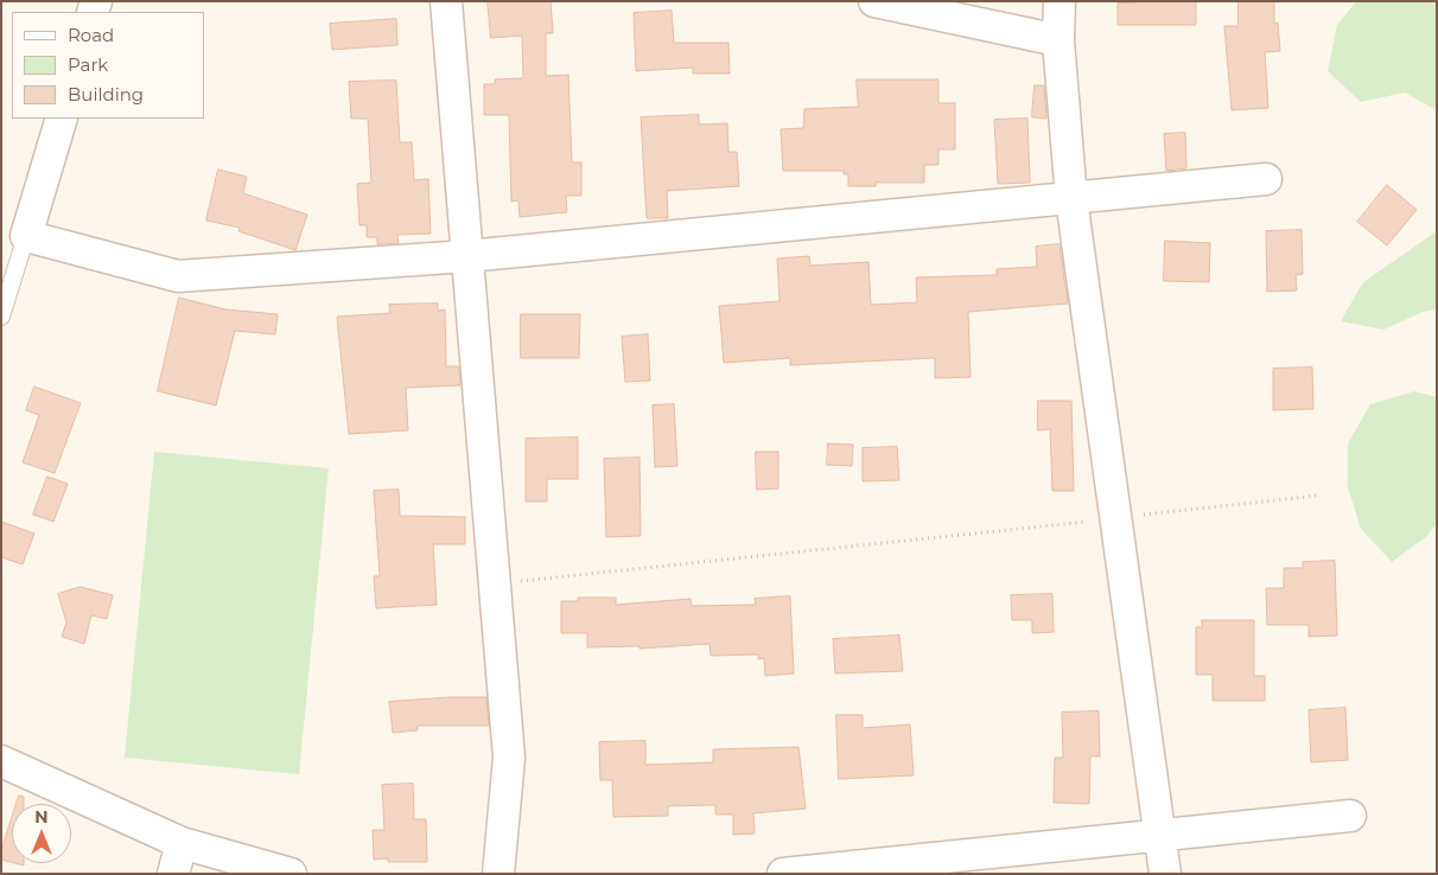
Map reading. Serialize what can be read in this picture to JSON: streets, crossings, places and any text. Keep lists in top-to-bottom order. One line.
{"legend":["Road","Park","Building"],"north":"top"}
